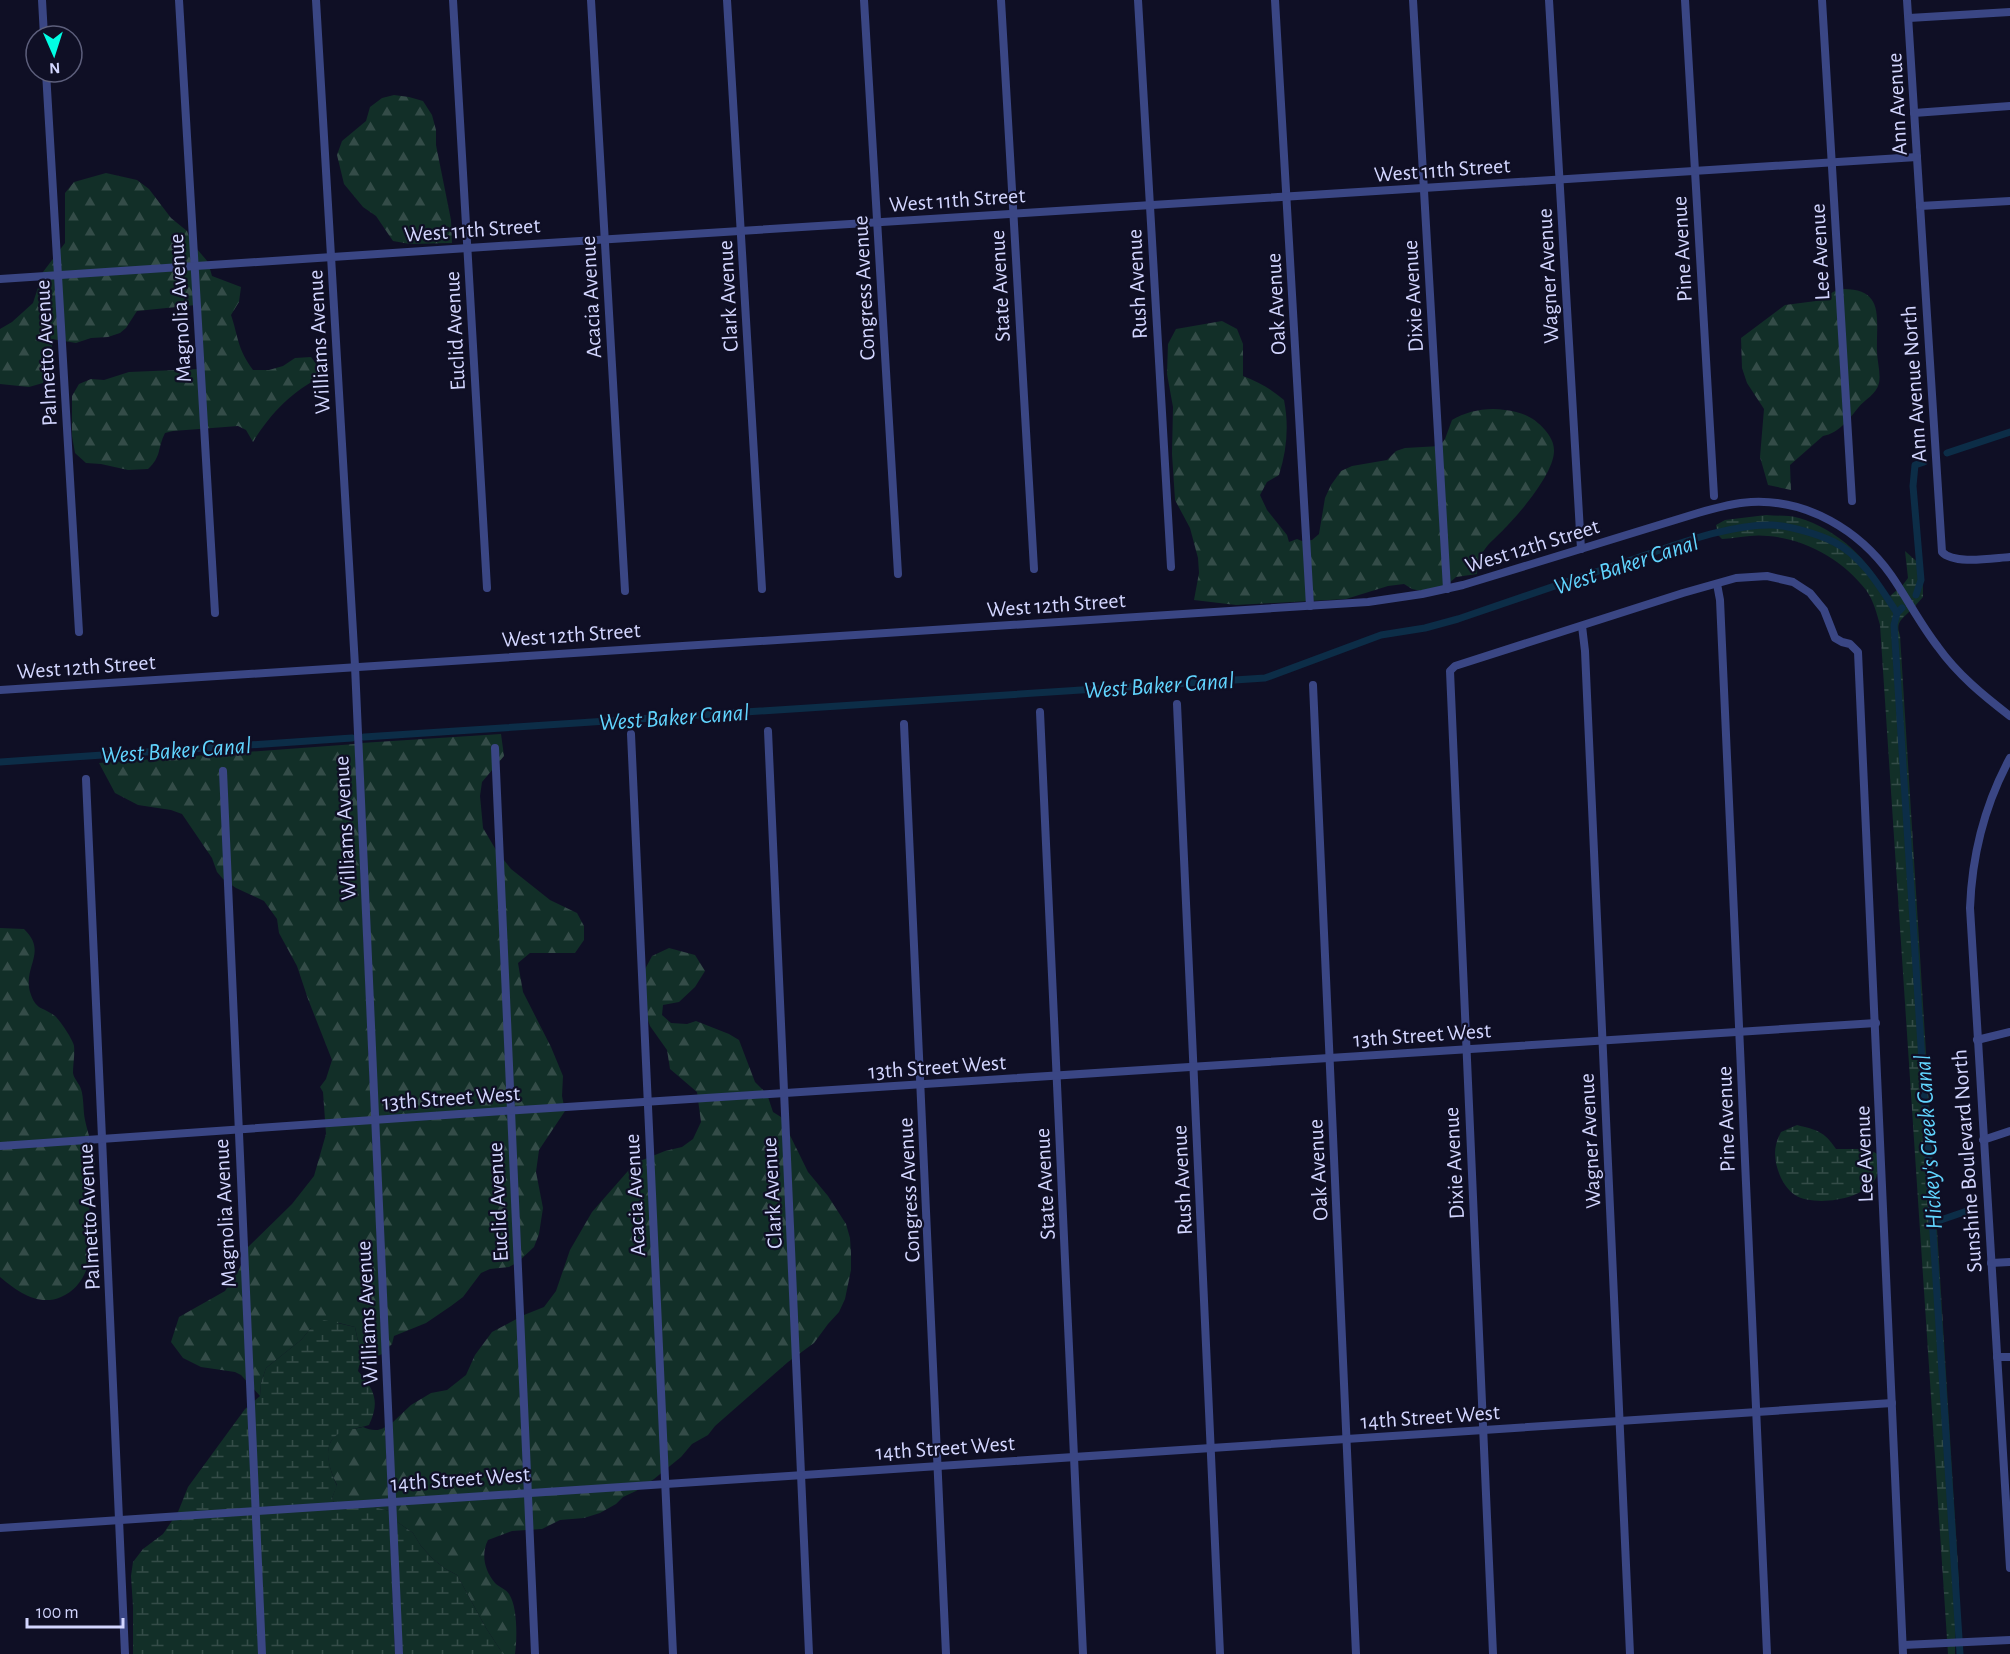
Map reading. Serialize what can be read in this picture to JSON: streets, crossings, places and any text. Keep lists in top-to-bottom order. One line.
{"streets":{"street":["Ann Avenue","West 11th Street","Pine Avenue","Lee Avenue","Wagner Avenue","Rush Avenue","State Avenue","Congress Avenue","Clark Avenue","Dixie Avenue","Acacia Avenue","Oak Avenue","Magnolia Avenue","Euclid Avenue","Williams Avenue","Palmetto Avenue","Ann Avenue North","West 12th Street","13th Street West","Sunshine Boulevard North","14th Street West"]},"crossings":[["Ann Avenue","West 11th Street"],["Ann Avenue","Ann Avenue North"],["West 11th Street","Pine Avenue"],["West 11th Street","Lee Avenue"],["West 11th Street","Wagner Avenue"],["West 11th Street","Rush Avenue"],["West 11th Street","State Avenue"],["West 11th Street","Congress Avenue"],["West 11th Street","Clark Avenue"],["West 11th Street","Dixie Avenue"],["West 11th Street","Acacia Avenue"],["West 11th Street","Oak Avenue"],["West 11th Street","Magnolia Avenue"],["West 11th Street","Euclid Avenue"],["West 11th Street","Williams Avenue"],["West 11th Street","Palmetto Avenue"],["Pine Avenue","Lee Avenue"],["Pine Avenue","13th Street West"],["Pine Avenue","14th Street West"],["Lee Avenue","13th Street West"],["Lee Avenue","14th Street West"],["Wagner Avenue","Dixie Avenue"],["Wagner Avenue","West 12th Street"],["Wagner Avenue","13th Street West"],["Wagner Avenue","14th Street West"],["Rush Avenue","13th Street West"],["Rush Avenue","14th Street West"],["State Avenue","13th Street West"],["State Avenue","14th Street West"],["Congress Avenue","13th Street West"],["Congress Avenue","14th Street West"],["Clark Avenue","13th Street West"],["Clark Avenue","14th Street West"],["Dixie Avenue","West 12th Street"],["Dixie Avenue","13th Street West"],["Dixie Avenue","14th Street West"],["Acacia Avenue","13th Street West"],["Acacia Avenue","14th Street West"],["Oak Avenue","West 12th Street"],["Oak Avenue","13th Street West"],["Oak Avenue","14th Street West"],["Magnolia Avenue","13th Street West"],["Magnolia Avenue","14th Street West"],["Euclid Avenue","13th Street West"],["Euclid Avenue","14th Street West"],["Williams Avenue","West 12th Street"],["Williams Avenue","13th Street West"],["Williams Avenue","14th Street West"],["Palmetto Avenue","13th Street West"],["Palmetto Avenue","14th Street West"]],"water":["West Baker Canal","Hickey's Creek Canal"],"scale_bar":"100 m","north":"bottom"}
